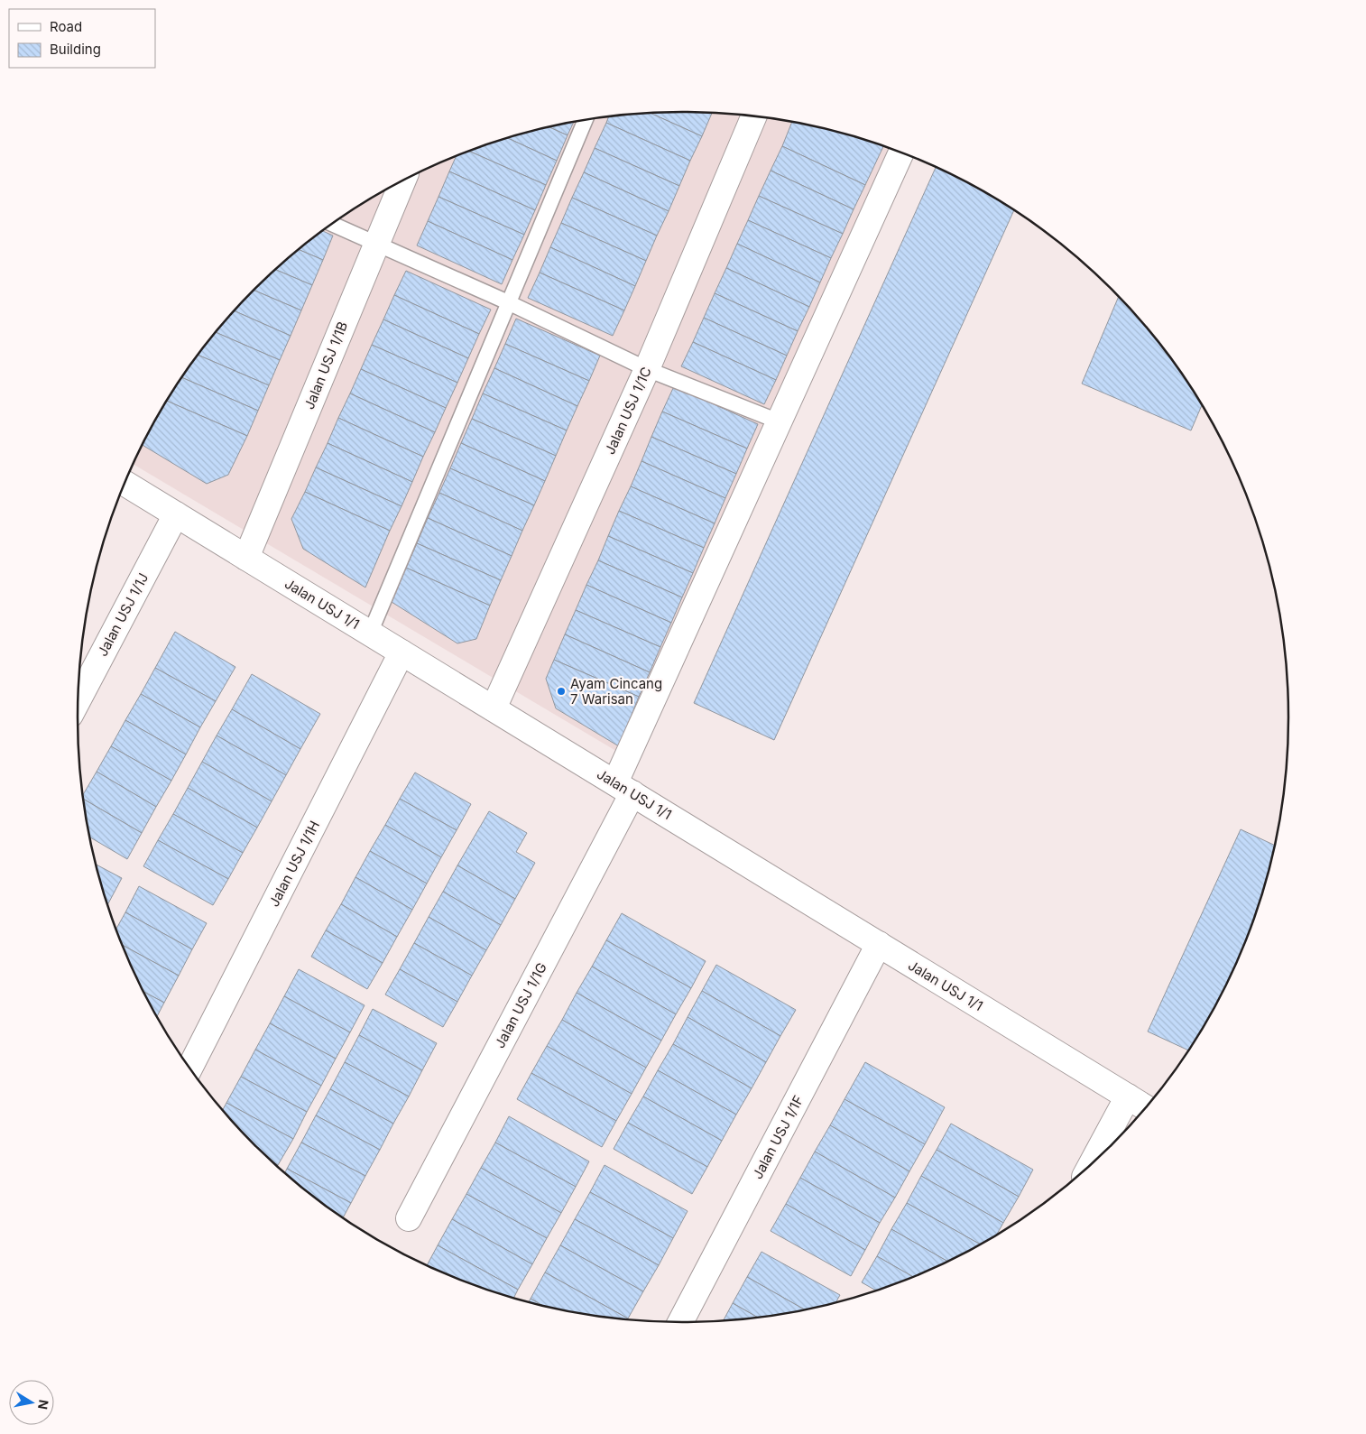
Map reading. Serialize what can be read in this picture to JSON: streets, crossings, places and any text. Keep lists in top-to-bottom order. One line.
{"streets":{"street":["Jalan USJ 1/1B","Jalan USJ 1/1C","Jalan USJ 1/1","Jalan USJ 1/1J","Jalan USJ 1/1H","Jalan USJ 1/1G","Jalan USJ 1/1F"]},"crossings":[["Jalan USJ 1/1B","Jalan USJ 1/1"],["Jalan USJ 1/1C","Jalan USJ 1/1"],["Jalan USJ 1/1","Jalan USJ 1/1J"],["Jalan USJ 1/1","Jalan USJ 1/1H"],["Jalan USJ 1/1","Jalan USJ 1/1G"],["Jalan USJ 1/1","Jalan USJ 1/1F"]],"places":["Ayam Cincang 7 Warisan"],"legend":["Road","Building"],"north":"right"}
